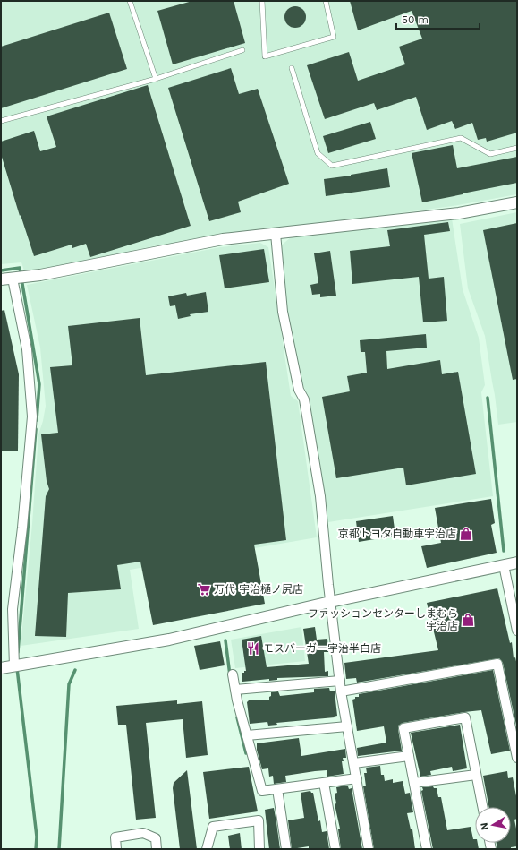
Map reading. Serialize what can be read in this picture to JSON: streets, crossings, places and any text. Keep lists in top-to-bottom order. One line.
{"places":{"shop":["京都トヨタ自動車宇治店","ファッションセンターしまむら 宇治店"],"supermarket":["万代 宇治樋ノ尻店"],"restaurant":["モスバーガー宇治半白店"]},"scale_bar":"50 m","north":"left"}
